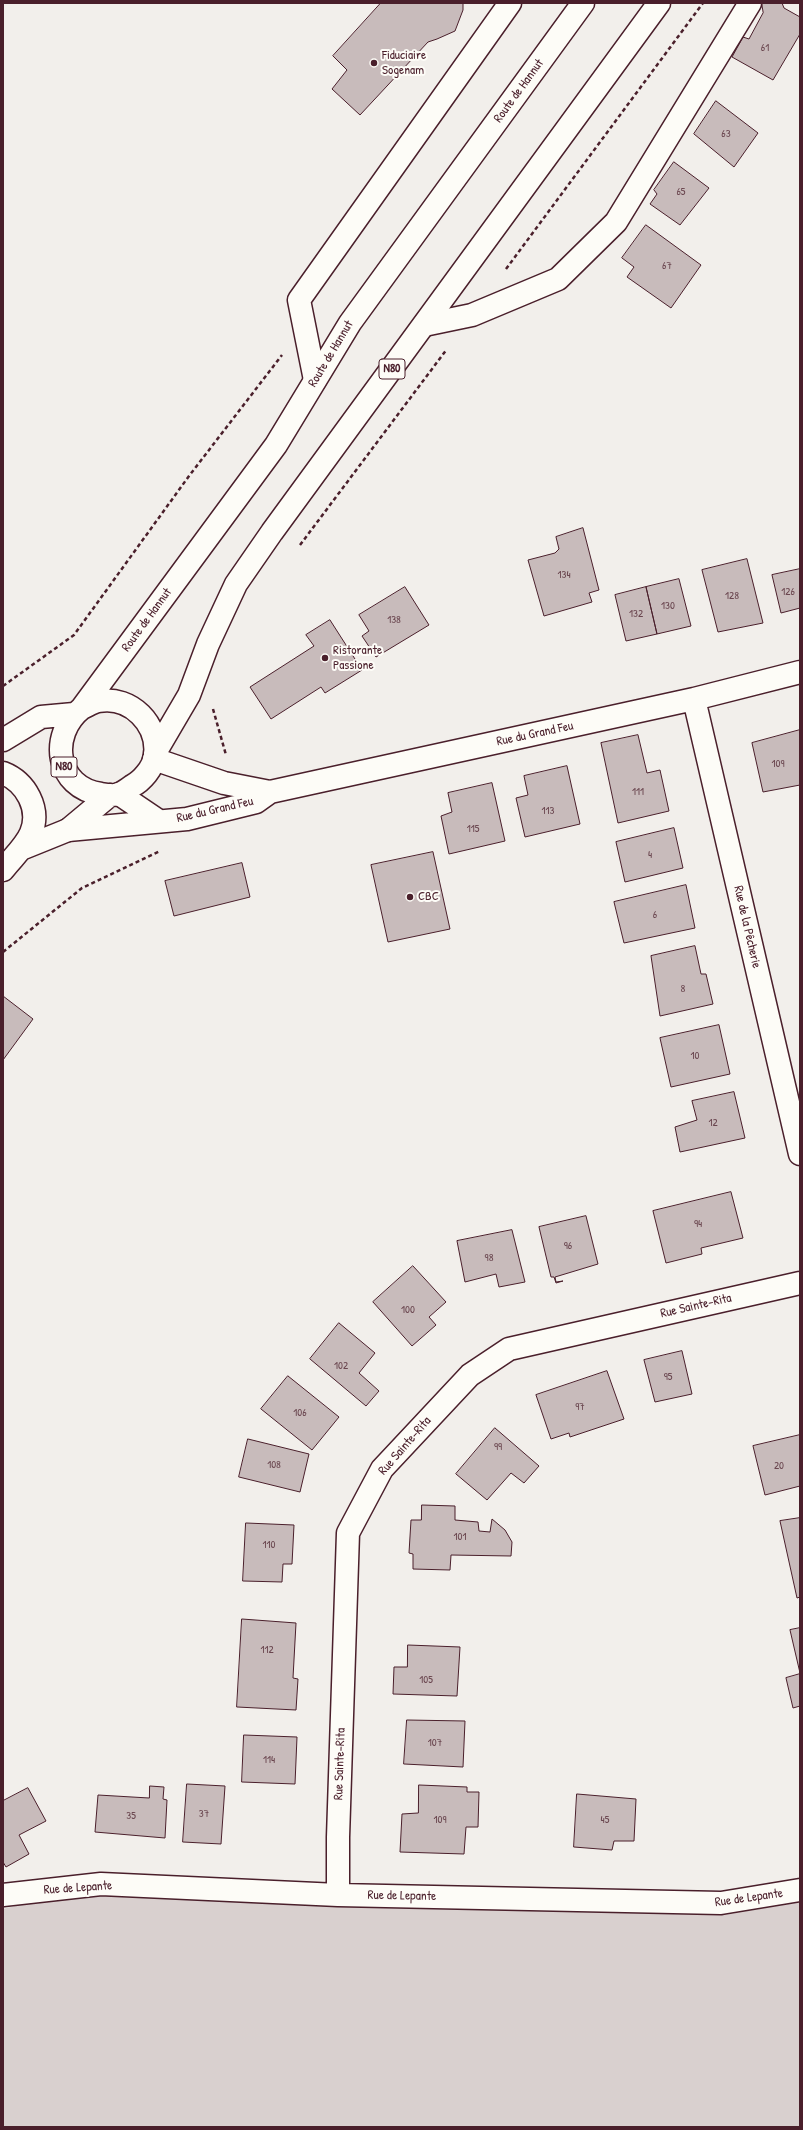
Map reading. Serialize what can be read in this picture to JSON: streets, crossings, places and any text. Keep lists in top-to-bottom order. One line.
{"streets":{"street":["Route de Hannut","N80","Rue du Grand Feu","Rue de la Pêcherie","Rue Sainte-Rita","Rue de Lepante"]},"crossings":[["Route de Hannut","N80"],["Route de Hannut","Rue du Grand Feu"],["N80","Rue du Grand Feu"],["Rue du Grand Feu","Rue de la Pêcherie"],["Rue Sainte-Rita","Rue de Lepante"]],"places":["Fiduciaire Sogenam","Ristorante Passione","CBC"],"house_numbers":["61","63","65","67","134","126","128","130","132","138","109","111","113","115","4","6","8","10","12","94","96","98","100","102","95","97","106","99","108","20","101","110","112","105","107","114","37","35","109","45"]}
